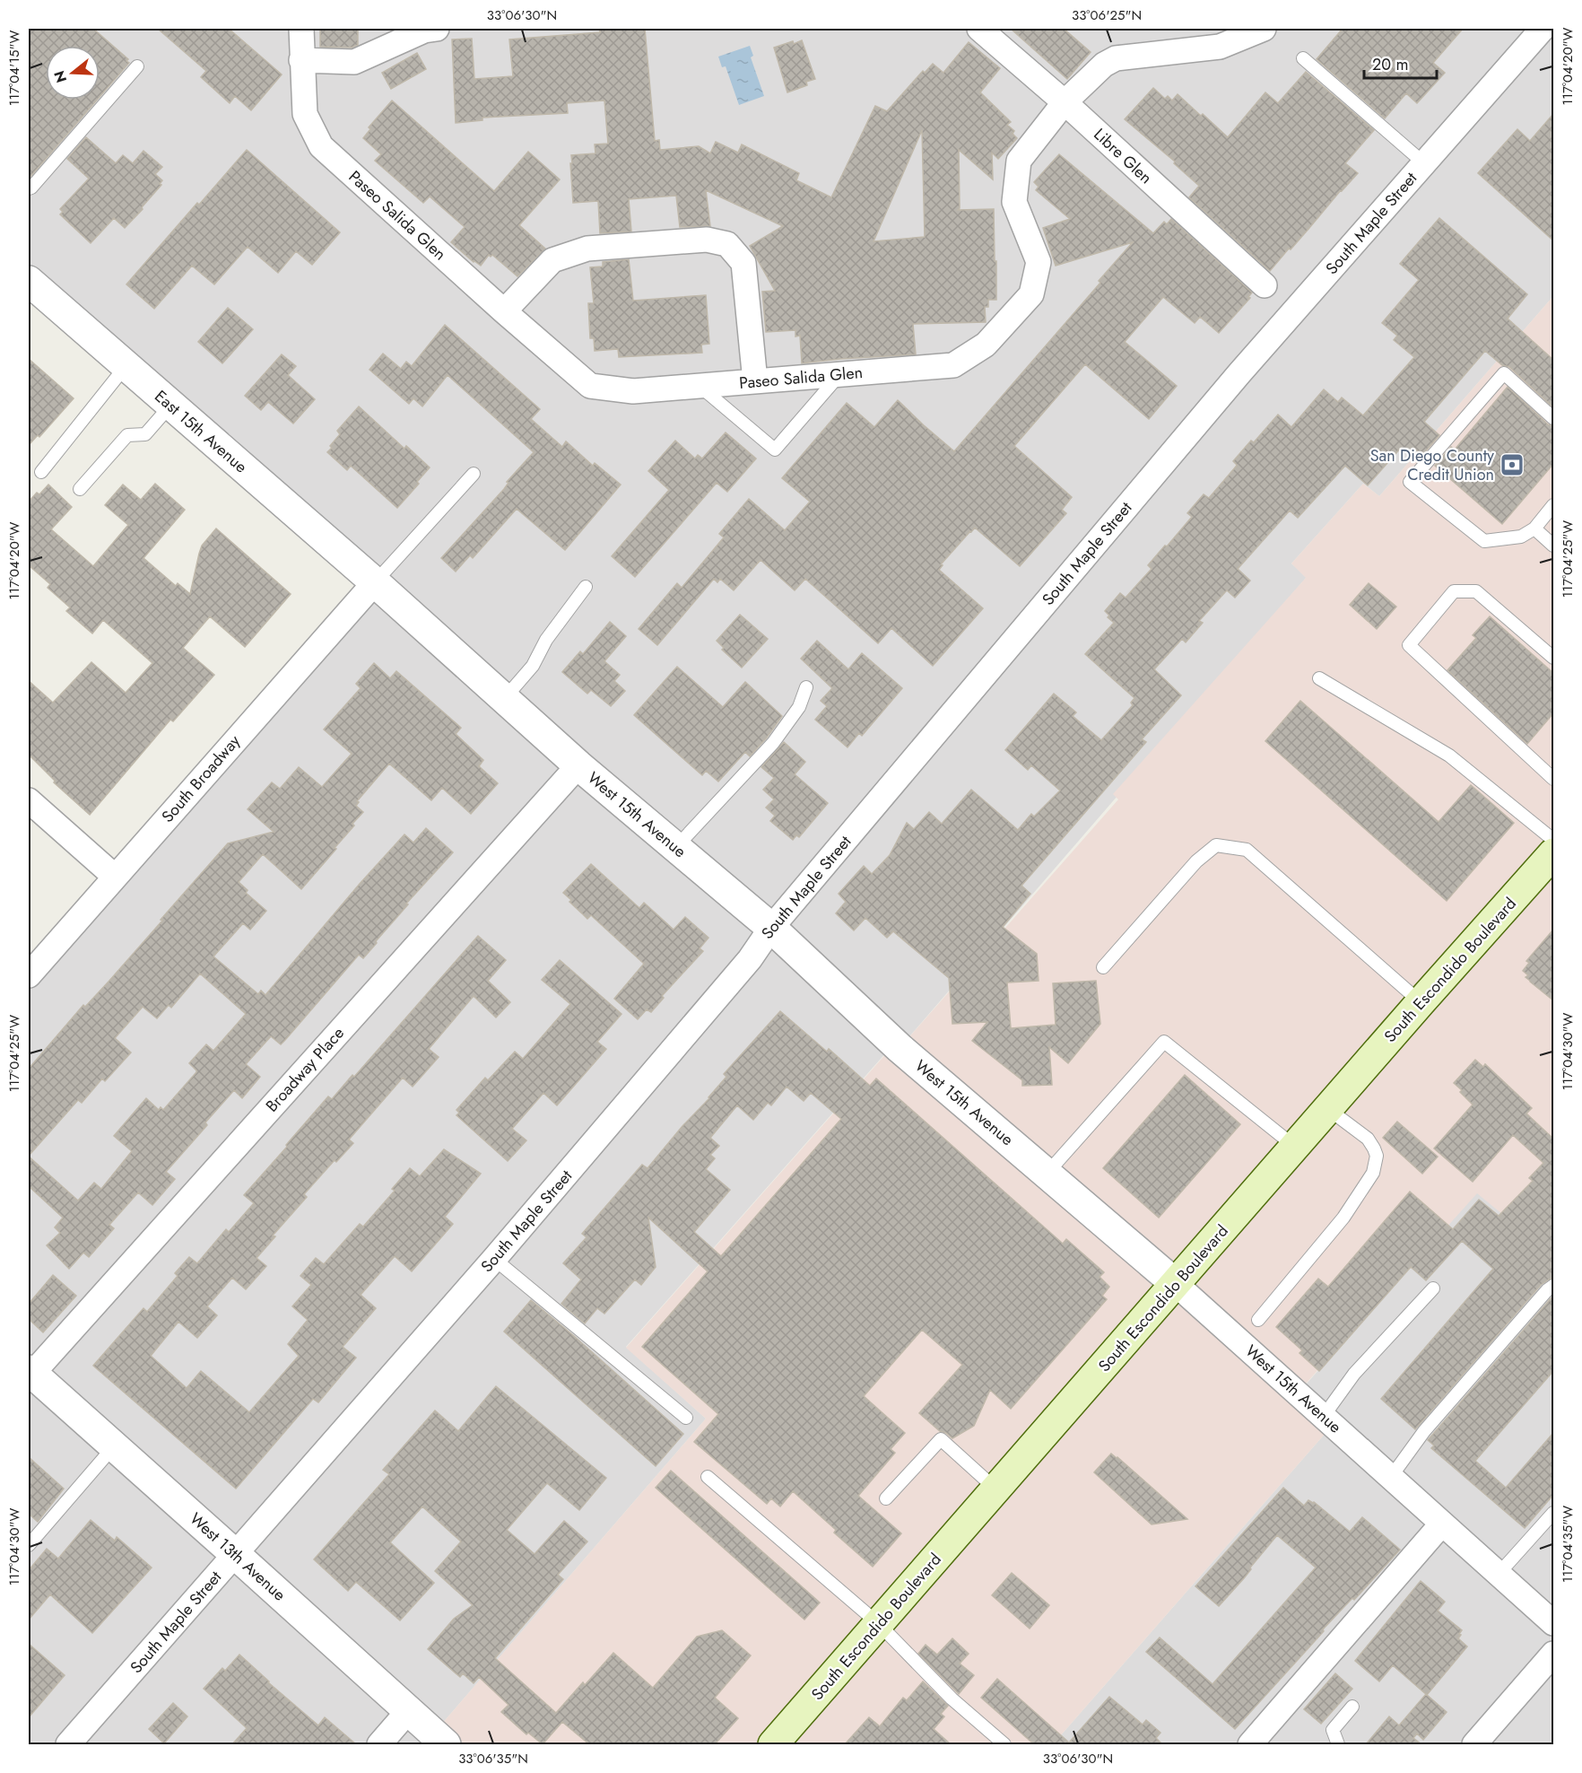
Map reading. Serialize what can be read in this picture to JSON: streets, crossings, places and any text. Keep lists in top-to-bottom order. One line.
{"streets":{"main road":["South Escondido Boulevard"],"street":["Libre Glen","Paseo Salida Glen","South Maple Street","East 15th Avenue","South Broadway","West 15th Avenue","Broadway Place","West 13th Avenue"]},"crossings":[["Libre Glen","Paseo Salida Glen"],["South Maple Street","West 15th Avenue"],["South Maple Street","West 13th Avenue"],["East 15th Avenue","South Broadway"],["East 15th Avenue","West 15th Avenue"],["South Broadway","West 15th Avenue"],["West 15th Avenue","South Escondido Boulevard"],["West 15th Avenue","Broadway Place"],["Broadway Place","West 13th Avenue"]],"places":{"bank":["San Diego County Credit Union"]},"scale_bar":"20 m","north":"left","coordinates":["33°06'30\"N","33°06'25\"N","117°04'20\"W","117°04'15\"W","117°04'25\"W","117°04'30\"W","117°04'35\"W","33°06'35\"N"]}
